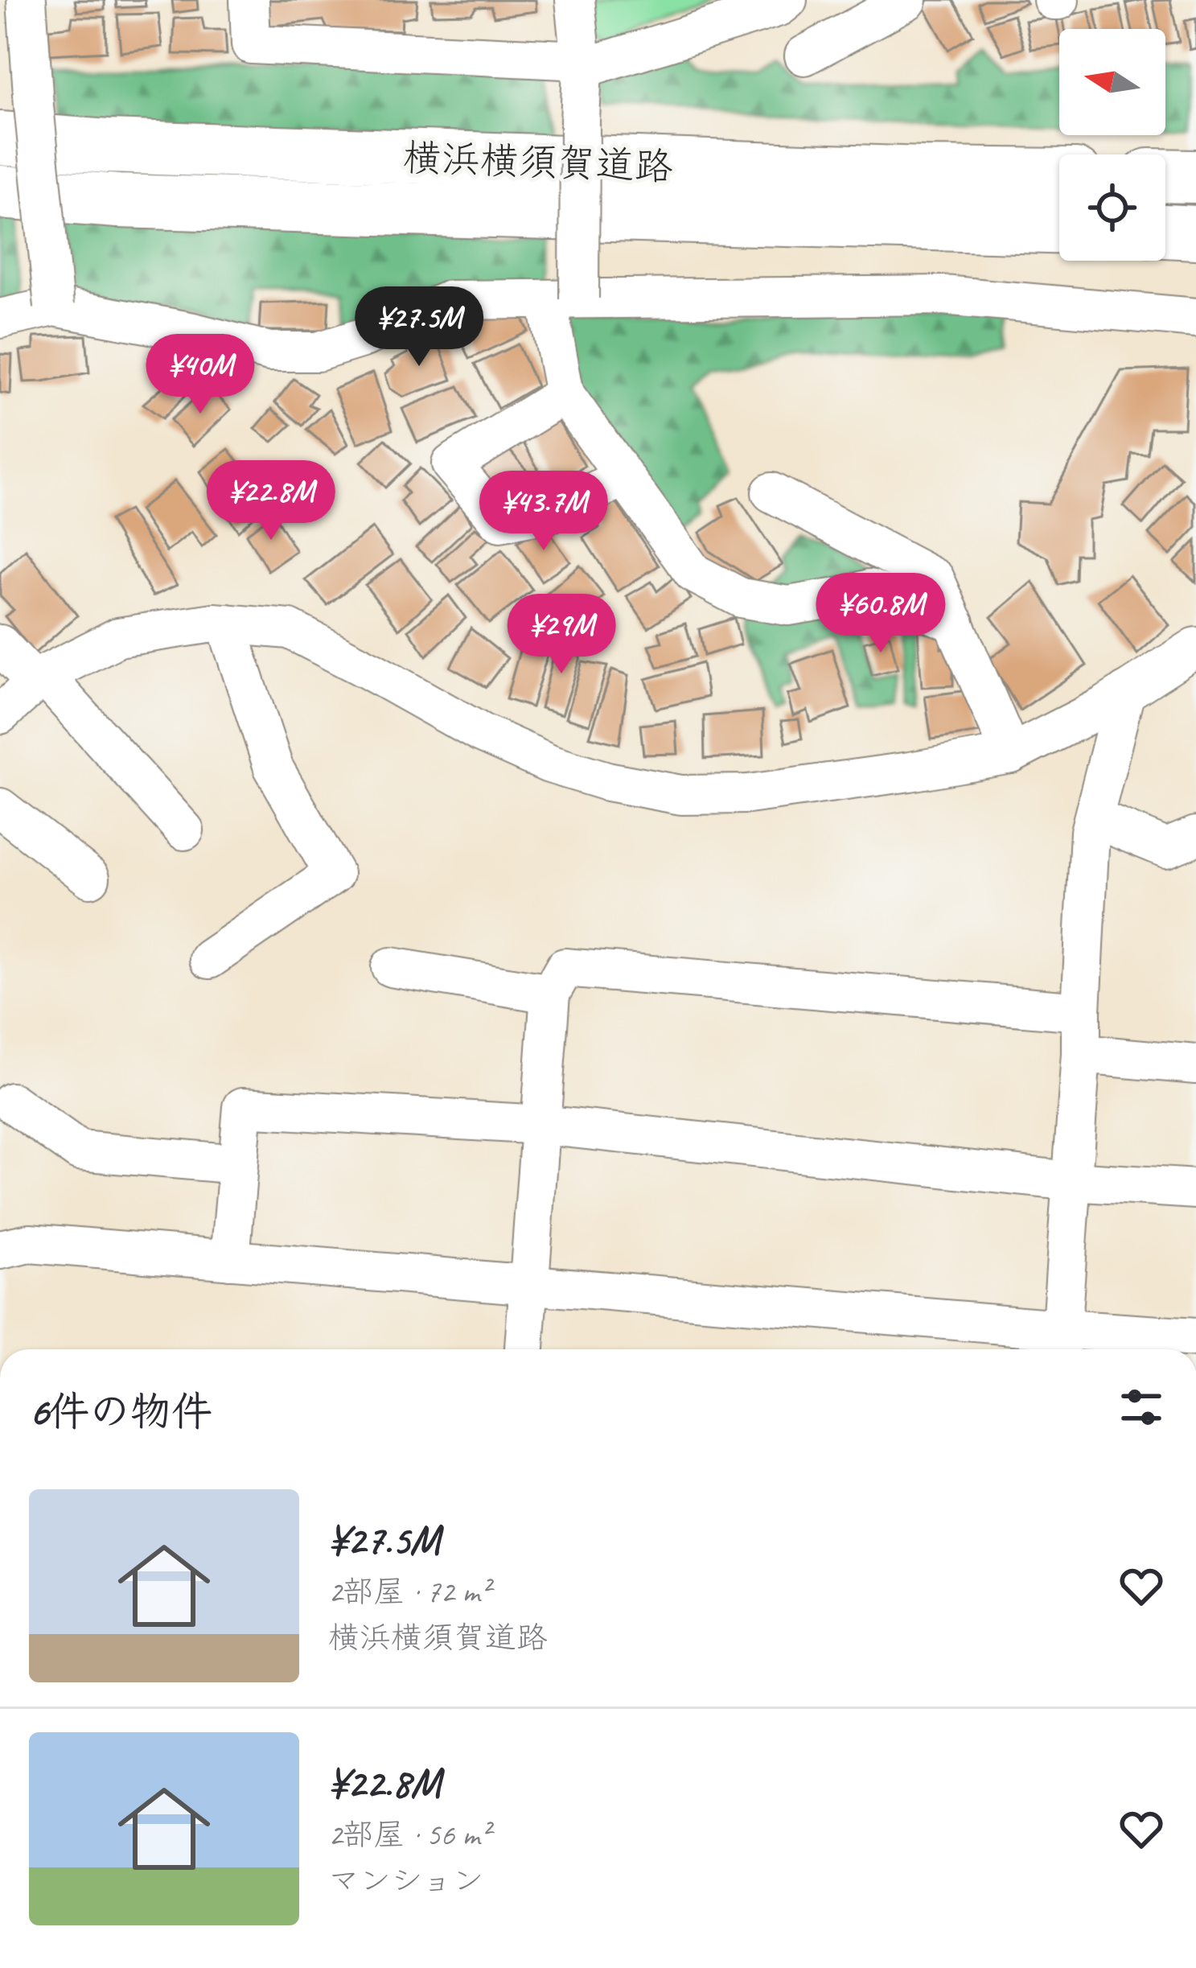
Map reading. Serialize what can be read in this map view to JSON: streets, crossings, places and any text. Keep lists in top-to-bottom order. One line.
{"streets":{"highway":["横浜横須賀道路"]},"north":"left","page":{"price":["¥27.5M","¥40M","¥22.8M","¥43.7M","¥60.8M","¥29M"],"heading":"6件の物件","list":[{"name":"¥27.5M","note":"2部屋 · 72 m² · 横浜横須賀道路"},{"name":"¥22.8M","note":"2部屋 · 56 m² · マンション"}]}}
